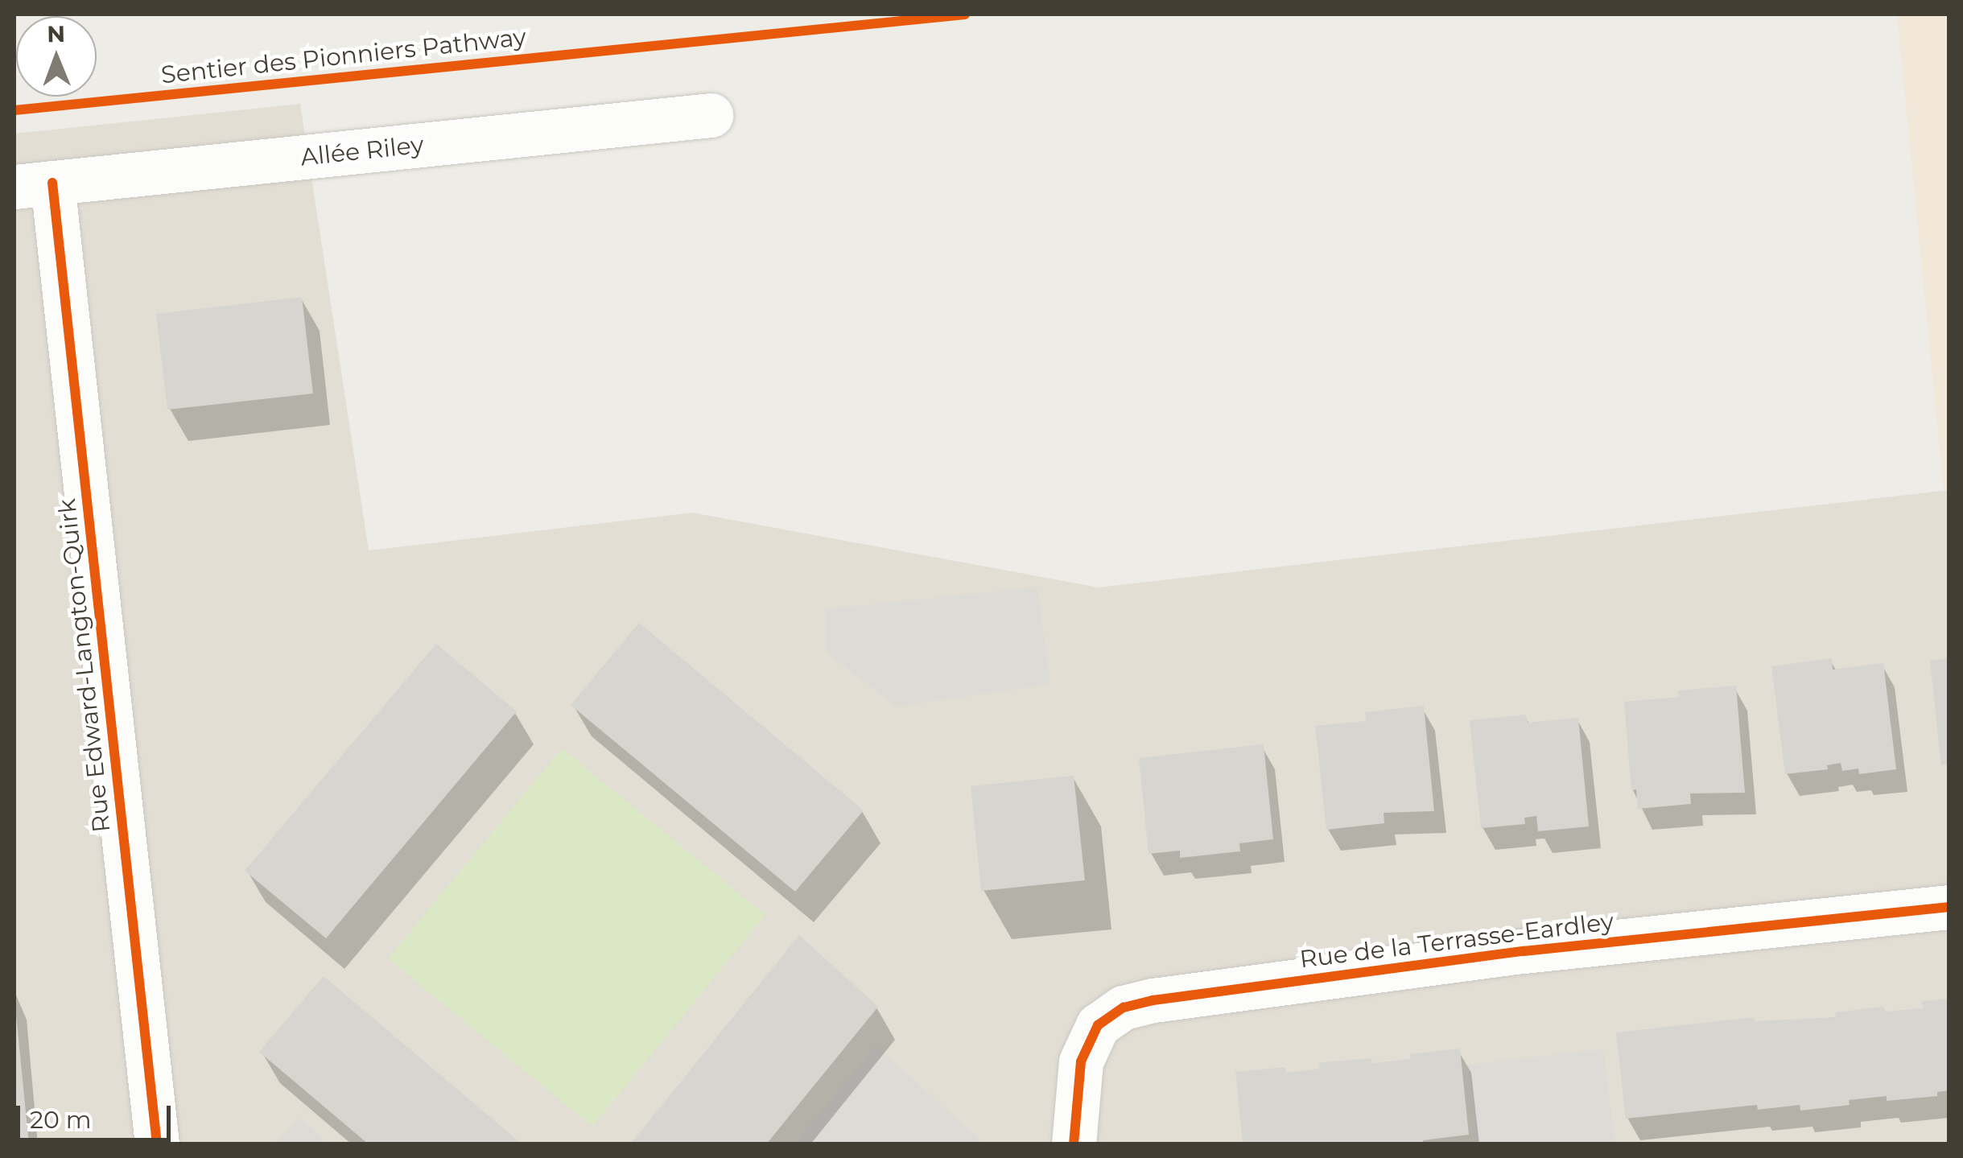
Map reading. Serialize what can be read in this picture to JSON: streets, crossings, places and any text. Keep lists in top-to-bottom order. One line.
{"streets":{"street":["Allée Riley","Rue Edward-Langton-Quirk","Rue de la Terrasse-Eardley"],"cycle path":["Sentier des Pionniers Pathway"]},"crossings":[["Allée Riley","Rue Edward-Langton-Quirk"]],"scale_bar":"20 m","north":"top"}
